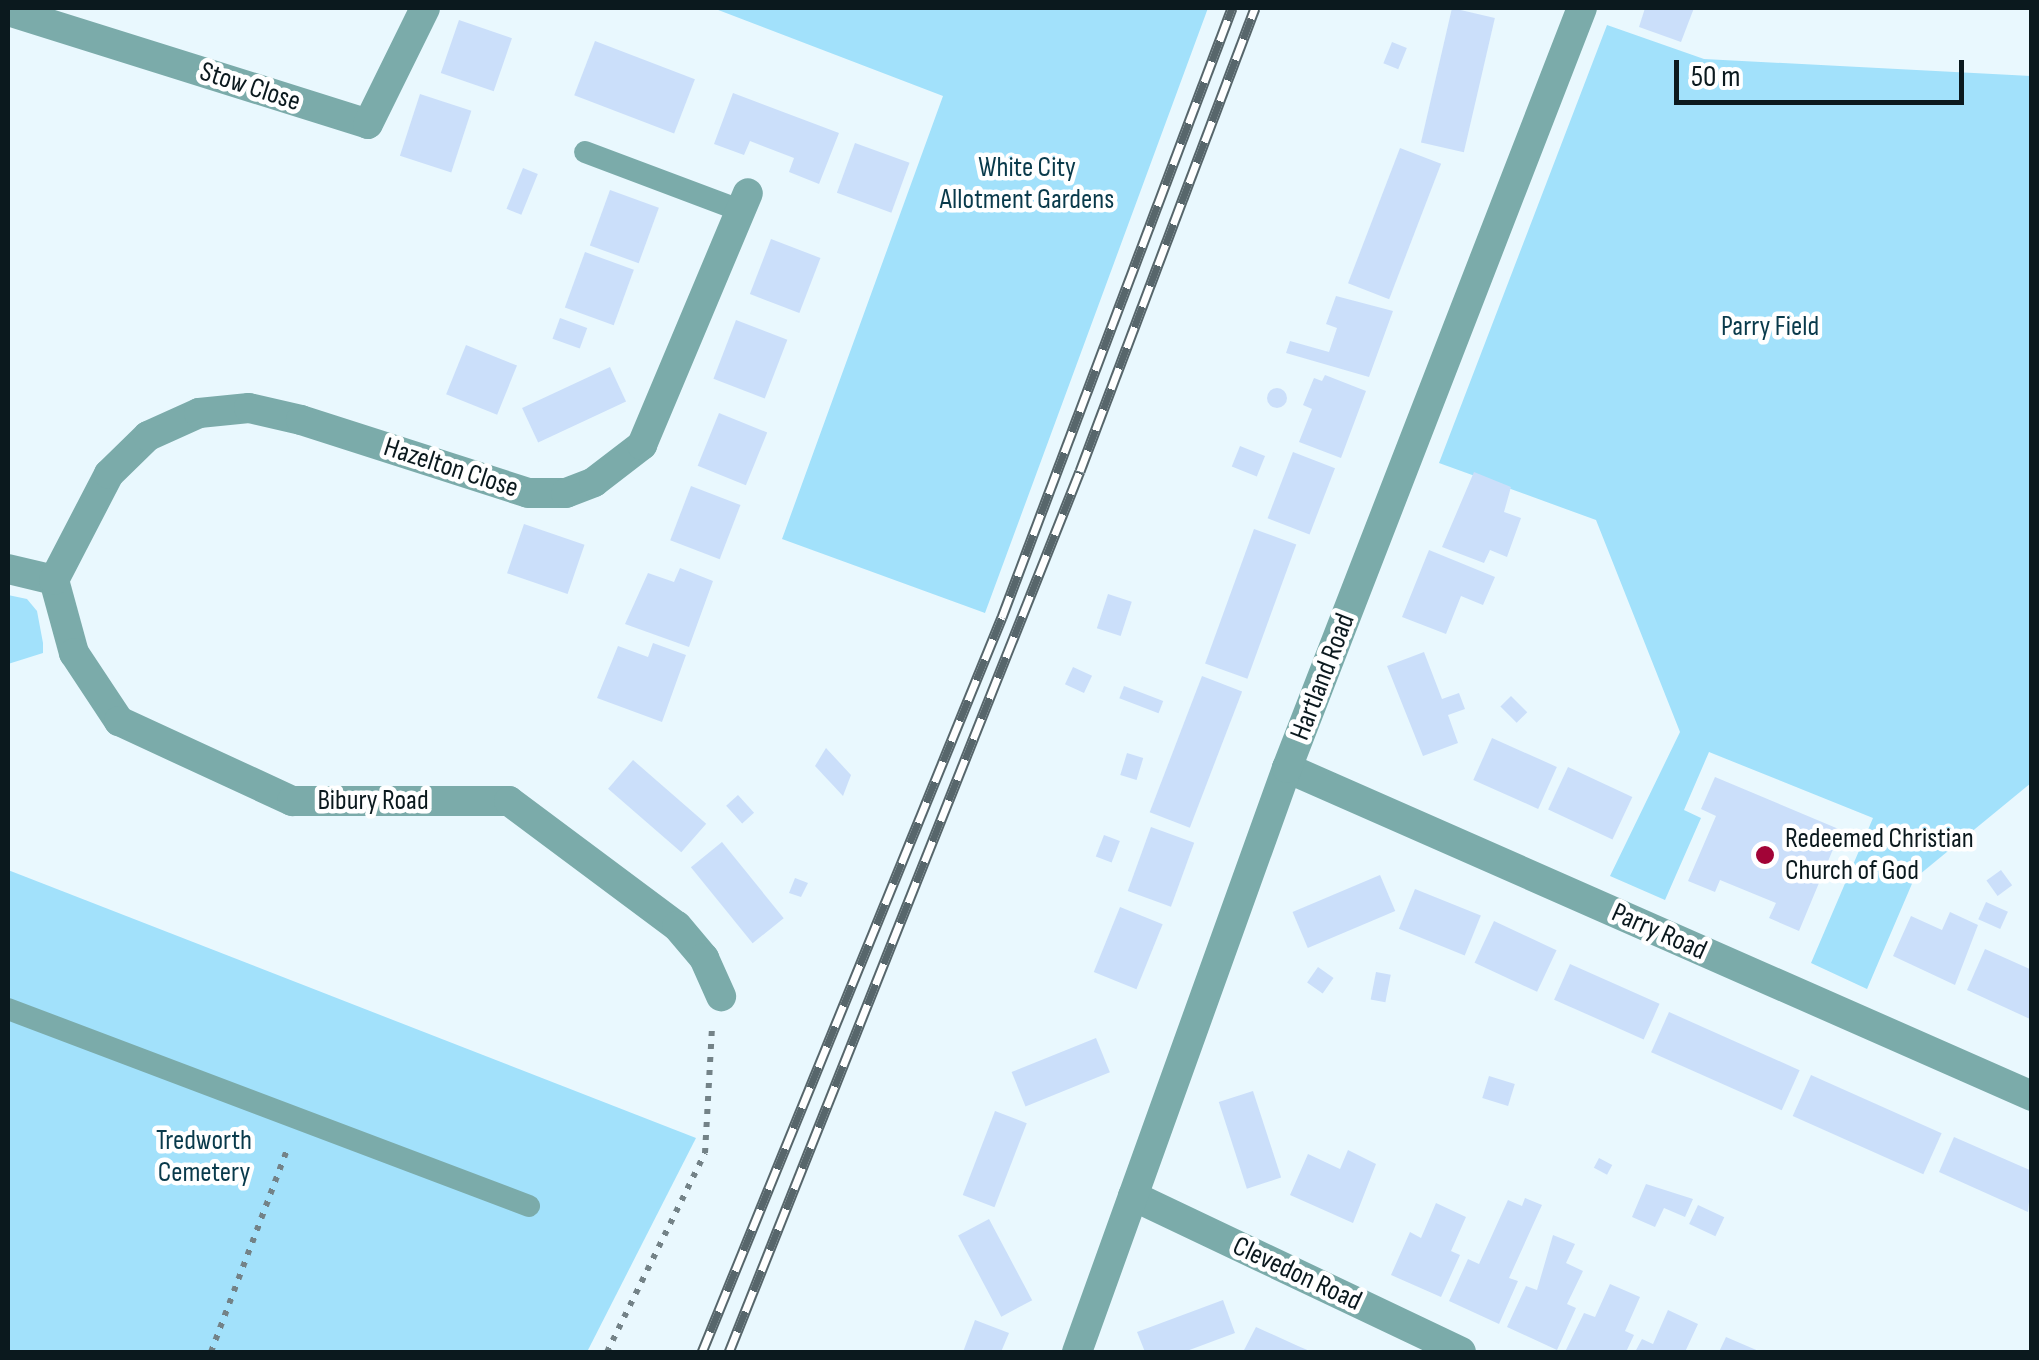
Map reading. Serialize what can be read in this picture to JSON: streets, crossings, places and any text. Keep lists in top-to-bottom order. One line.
{"streets":{"street":["Stow Close","Hazelton Close","Hartland Road","Bibury Road","Parry Road","Clevedon Road"]},"crossings":[["Hazelton Close","Bibury Road"],["Hartland Road","Parry Road"],["Hartland Road","Clevedon Road"]],"parks":["White City Allotment Gardens","Parry Field","Tredworth Cemetery"],"places":["Redeemed Christian Church of God"],"scale_bar":"50 m"}
